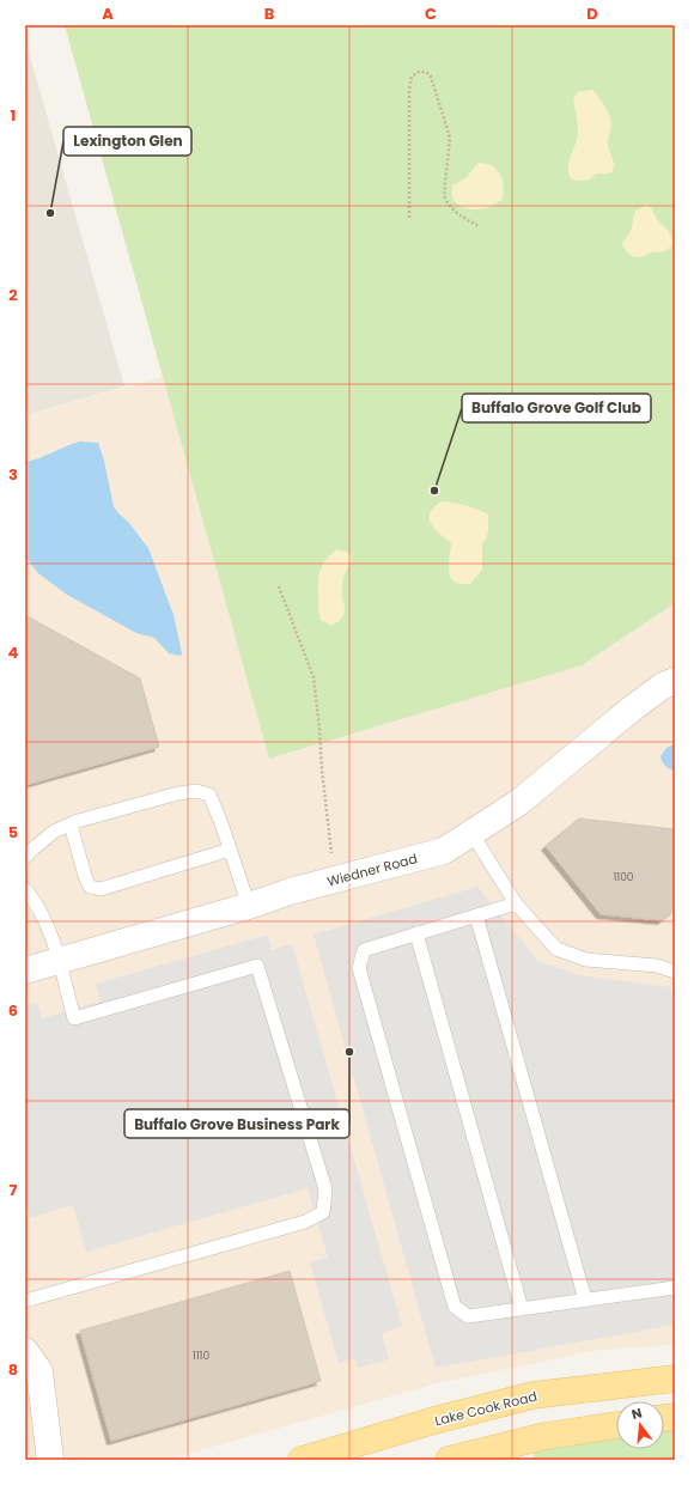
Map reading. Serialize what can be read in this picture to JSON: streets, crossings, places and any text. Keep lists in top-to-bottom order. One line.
{"streets":{"main road":["Lake Cook Road"],"street":["Wiedner Road"]},"places":["Lexington Glen","Buffalo Grove Golf Club","Buffalo Grove Business Park"],"house_numbers":["1100","1110"],"north":"top","grid":{"columns":["A","B","C","D"],"rows":["1","2","3","4","5","6","7","8"]}}
